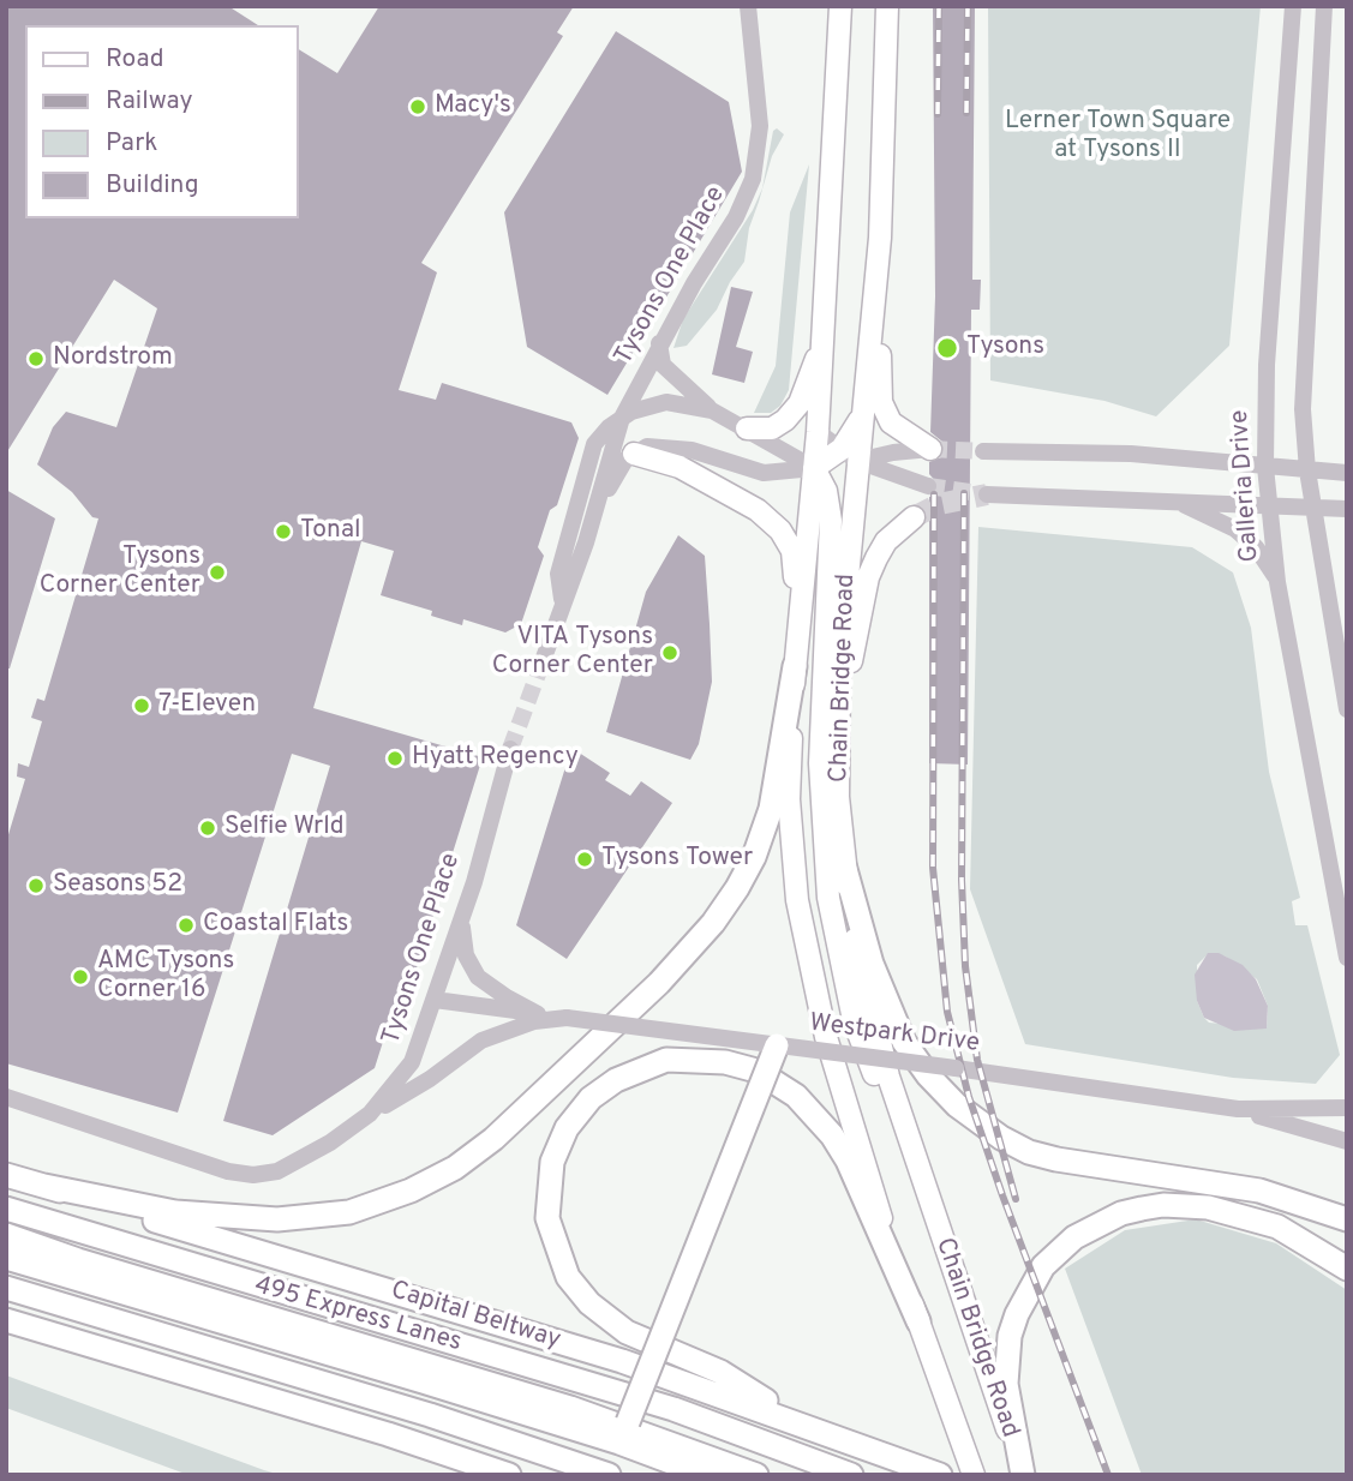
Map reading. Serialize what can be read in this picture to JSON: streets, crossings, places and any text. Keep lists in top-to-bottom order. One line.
{"streets":{"highway":["495 Express Lanes","Capital Beltway"],"main road":["Chain Bridge Road"],"street":["Tysons One Place","Galleria Drive","Westpark Drive"]},"crossings":[["Tysons One Place","Westpark Drive"]],"parks":["Lerner Town Square at Tysons II"],"places":["Macy's","Tysons","Nordstrom","Tonal","Tysons Corner Center","VITA Tysons Corner Center","7-Eleven","Hyatt Regency","Selfie Wrld","Tysons Tower","Seasons 52","Coastal Flats","AMC Tysons Corner 16"],"legend":["Road","Railway","Park","Building"]}
